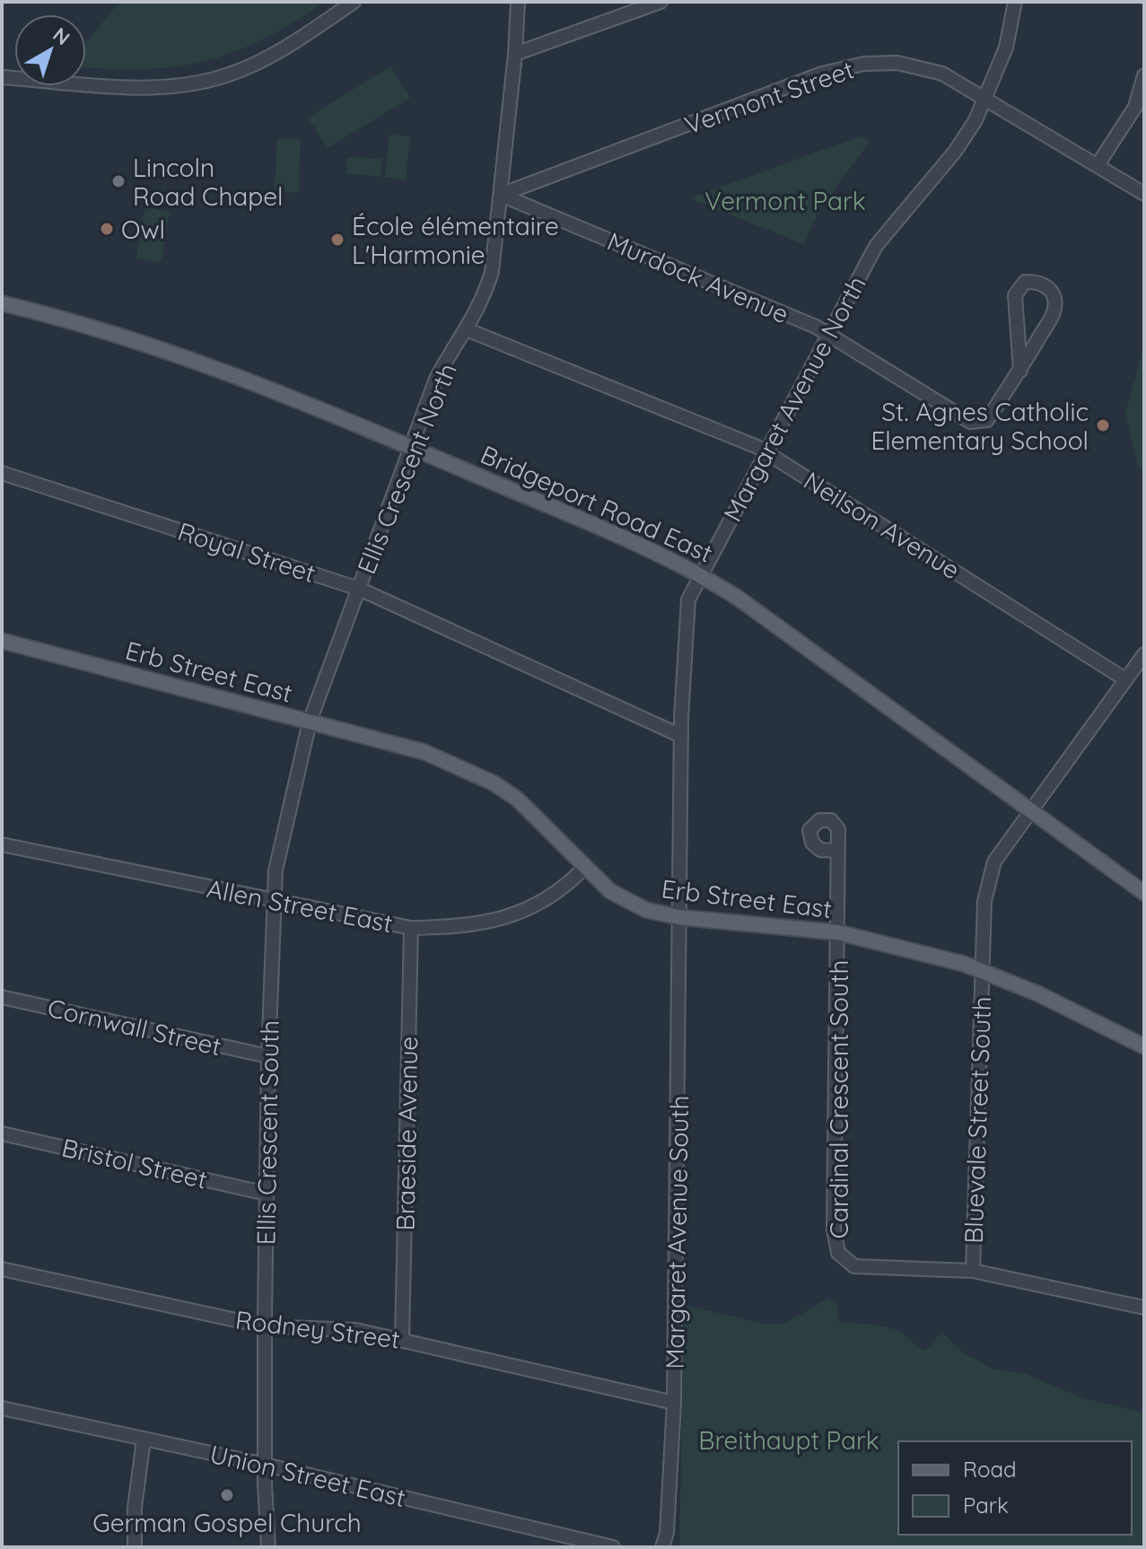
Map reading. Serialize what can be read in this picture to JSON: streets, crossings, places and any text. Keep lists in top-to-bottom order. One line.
{"streets":{"main road":["Bridgeport Road East","Erb Street East"],"street":["Vermont Street","Murdock Avenue","Margaret Avenue North","Ellis Crescent North","Neilson Avenue","Royal Street","Allen Street East","Cornwall Street","Cardinal Crescent South","Bluevale Street South","Ellis Crescent South","Braeside Avenue","Bristol Street","Margaret Avenue South","Rodney Street","Union Street East"]},"crossings":[["Vermont Street","Murdock Avenue"],["Vermont Street","Margaret Avenue North"],["Vermont Street","Ellis Crescent North"],["Murdock Avenue","Margaret Avenue North"],["Murdock Avenue","Ellis Crescent North"],["Margaret Avenue North","Bridgeport Road East"],["Margaret Avenue North","Neilson Avenue"],["Margaret Avenue North","Royal Street"],["Margaret Avenue North","Erb Street East"],["Margaret Avenue North","Margaret Avenue South"],["Ellis Crescent North","Bridgeport Road East"],["Ellis Crescent North","Neilson Avenue"],["Ellis Crescent North","Royal Street"],["Ellis Crescent North","Erb Street East"],["Ellis Crescent North","Ellis Crescent South"],["Bridgeport Road East","Bluevale Street South"],["Neilson Avenue","Bluevale Street South"],["Erb Street East","Allen Street East"],["Erb Street East","Cardinal Crescent South"],["Erb Street East","Bluevale Street South"],["Erb Street East","Ellis Crescent South"],["Erb Street East","Margaret Avenue South"],["Allen Street East","Ellis Crescent South"],["Allen Street East","Braeside Avenue"],["Cornwall Street","Ellis Crescent South"],["Cardinal Crescent South","Bluevale Street South"],["Ellis Crescent South","Bristol Street"],["Ellis Crescent South","Rodney Street"],["Ellis Crescent South","Union Street East"],["Braeside Avenue","Rodney Street"],["Margaret Avenue South","Rodney Street"]],"parks":["Vermont Park","Breithaupt Park"],"places":["Lincoln Road Chapel","Owl","École élémentaire L'Harmonie","St. Agnes Catholic Elementary School","German Gospel Church"],"legend":["Road","Park"],"north":"top right"}
